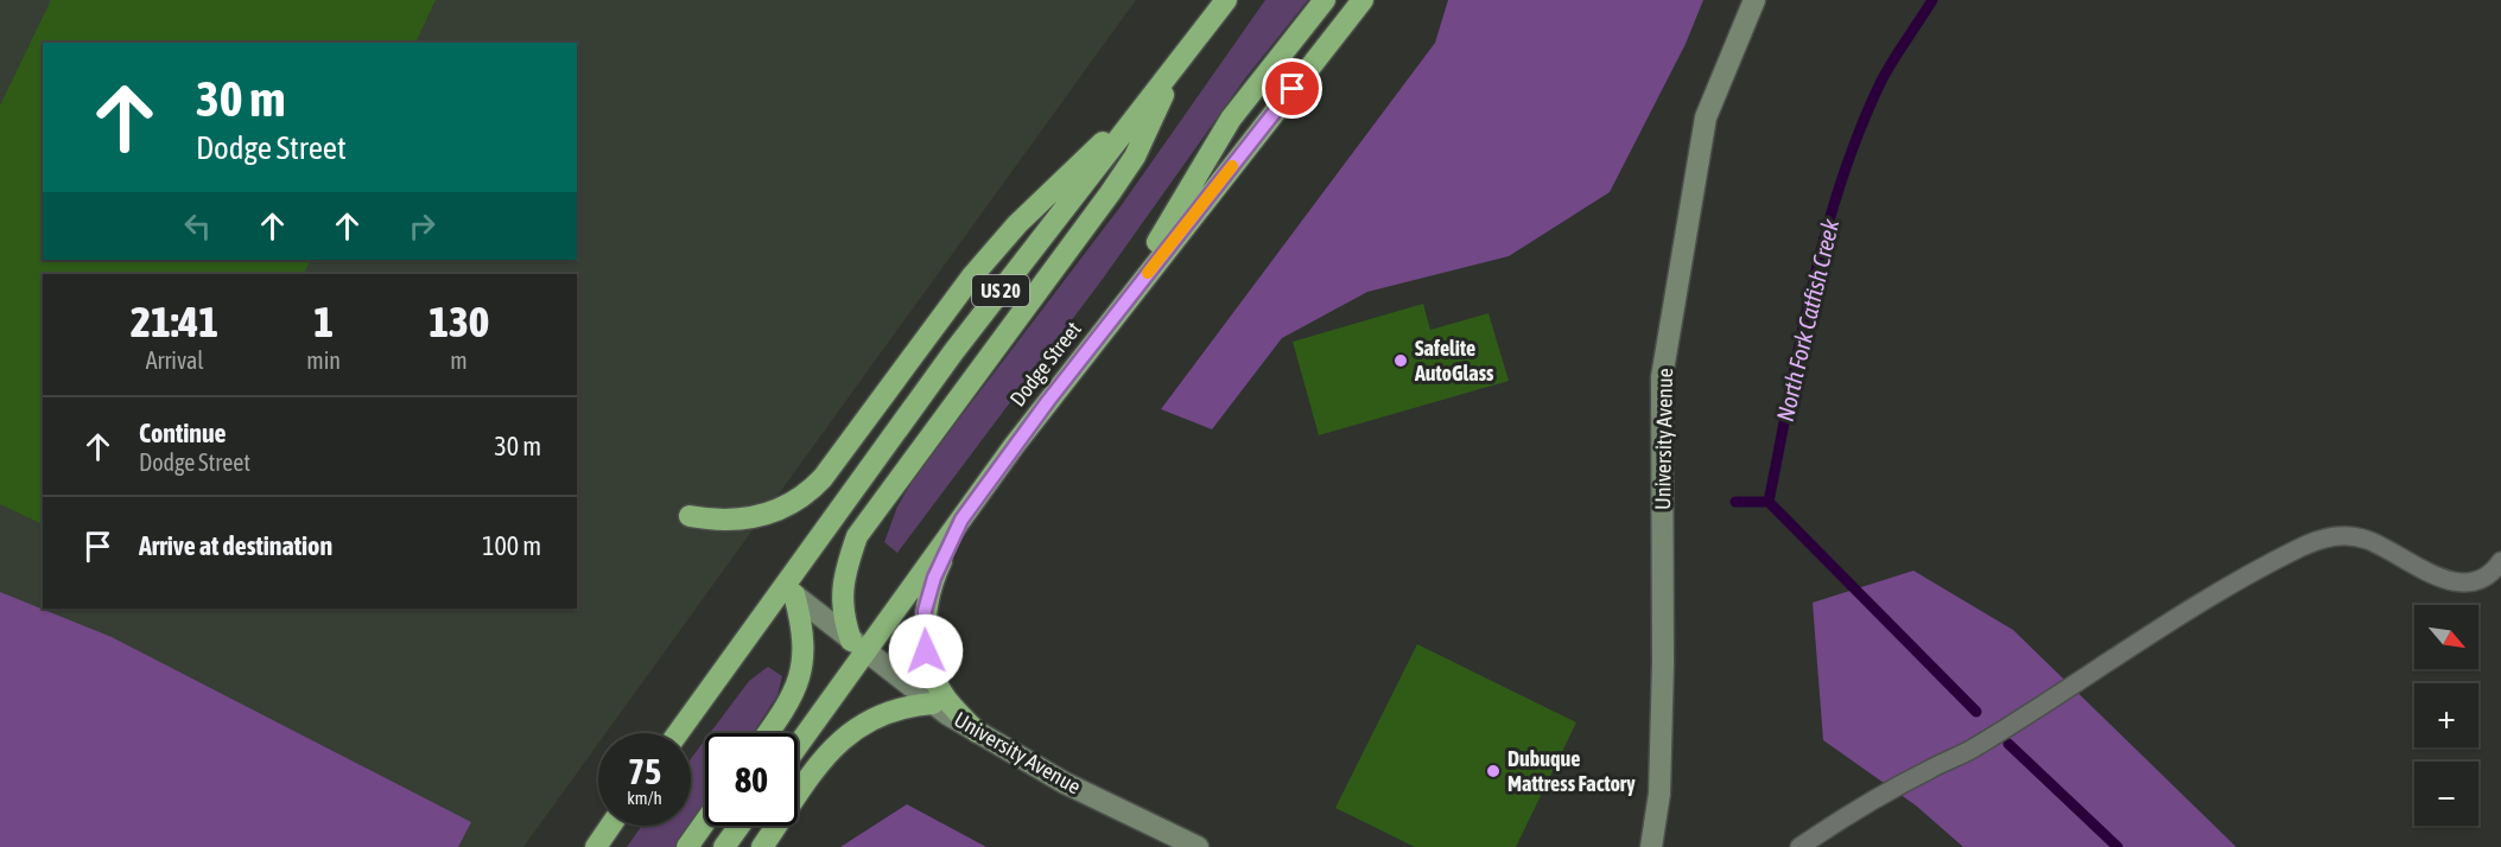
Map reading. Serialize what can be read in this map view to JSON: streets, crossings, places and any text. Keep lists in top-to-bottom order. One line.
{"streets":{"highway":["US 20","Dodge Street"],"street":["University Avenue"]},"crossings":[["US 20","University Avenue"],["Dodge Street","University Avenue"]],"water":["North Fork Catfish Creek"],"places":["Safelite AutoGlass","Dubuque Mattress Factory"],"north":"bottom right","page":{"turn":["30 m","Dodge Street"],"eta":["21:41","Arrival","1","min","130","m"],"list":[{"name":"Continue","note":"Dodge Street","value":"30 m"},{"name":"Arrive at destination","value":"100 m"}],"map_buttons":["+","−"],"speed":"75 km/h","limit":"80"}}
